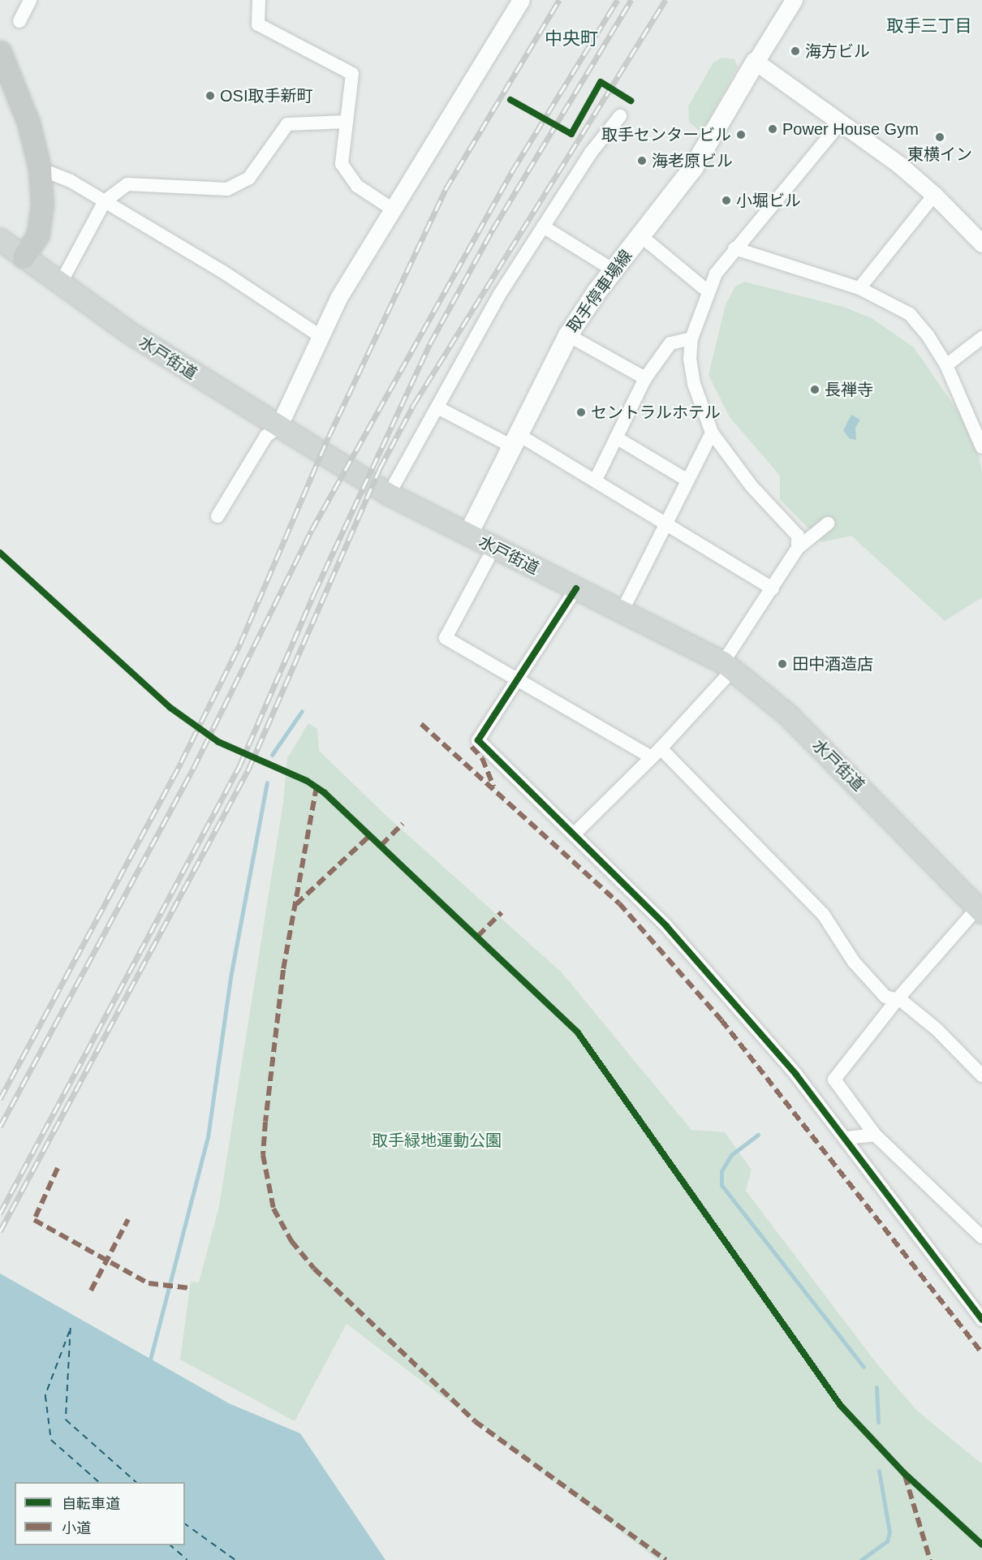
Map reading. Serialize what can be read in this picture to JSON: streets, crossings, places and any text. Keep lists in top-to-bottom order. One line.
{"streets":{"main road":["取手停車場線","水戸街道"]},"crossings":[["取手停車場線","水戸街道"]],"districts":["取手三丁目","中央町"],"parks":["取手緑地運動公園"],"places":["海方ビル","OSI取手新町","Power House Gym","取手センタービル","東横イン","海老原ビル","小堀ビル","長禅寺","セントラルホテル","田中酒造店"],"legend":["自転車道","小道"]}
